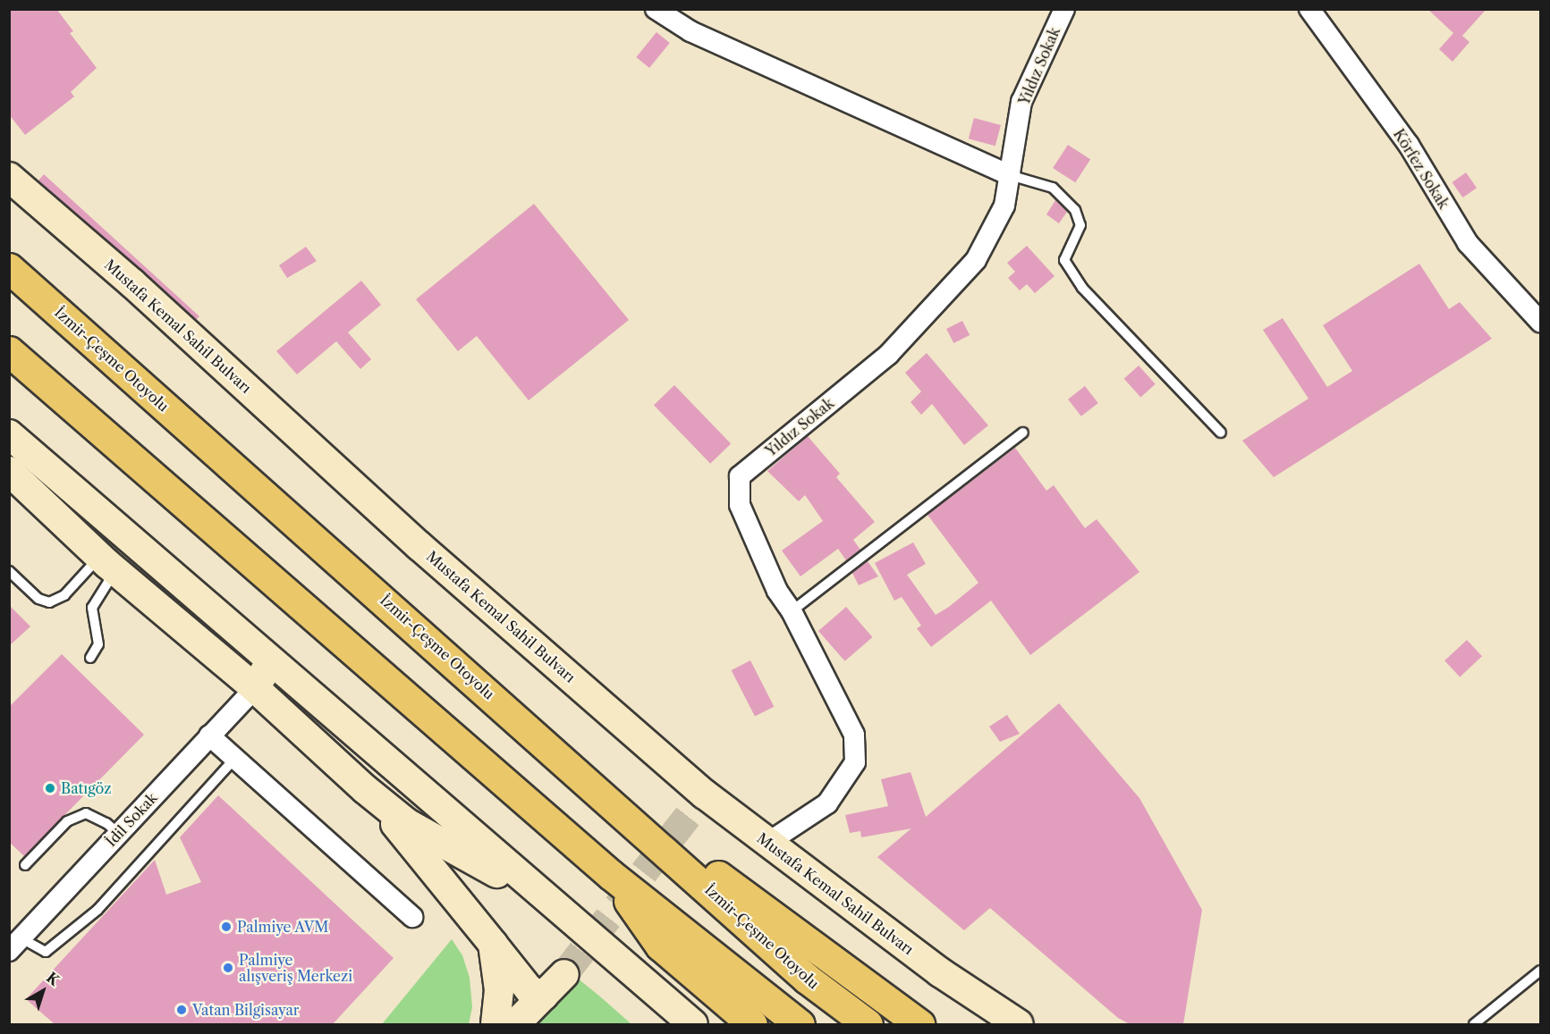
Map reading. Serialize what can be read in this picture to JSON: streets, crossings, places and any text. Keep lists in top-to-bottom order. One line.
{"streets":{"highway":["İzmir-Çeşme Otoyolu"],"street":["Yıldız Sokak","Körfez Sokak","Mustafa Kemal Sahil Bulvarı","İdil Sokak"]},"crossings":[["Yıldız Sokak","Mustafa Kemal Sahil Bulvarı"]],"places":["Batıgöz","Palmiye AVM","Palmiye alışveriş Merkezi","Vatan Bilgisayar"],"north":"top right"}
